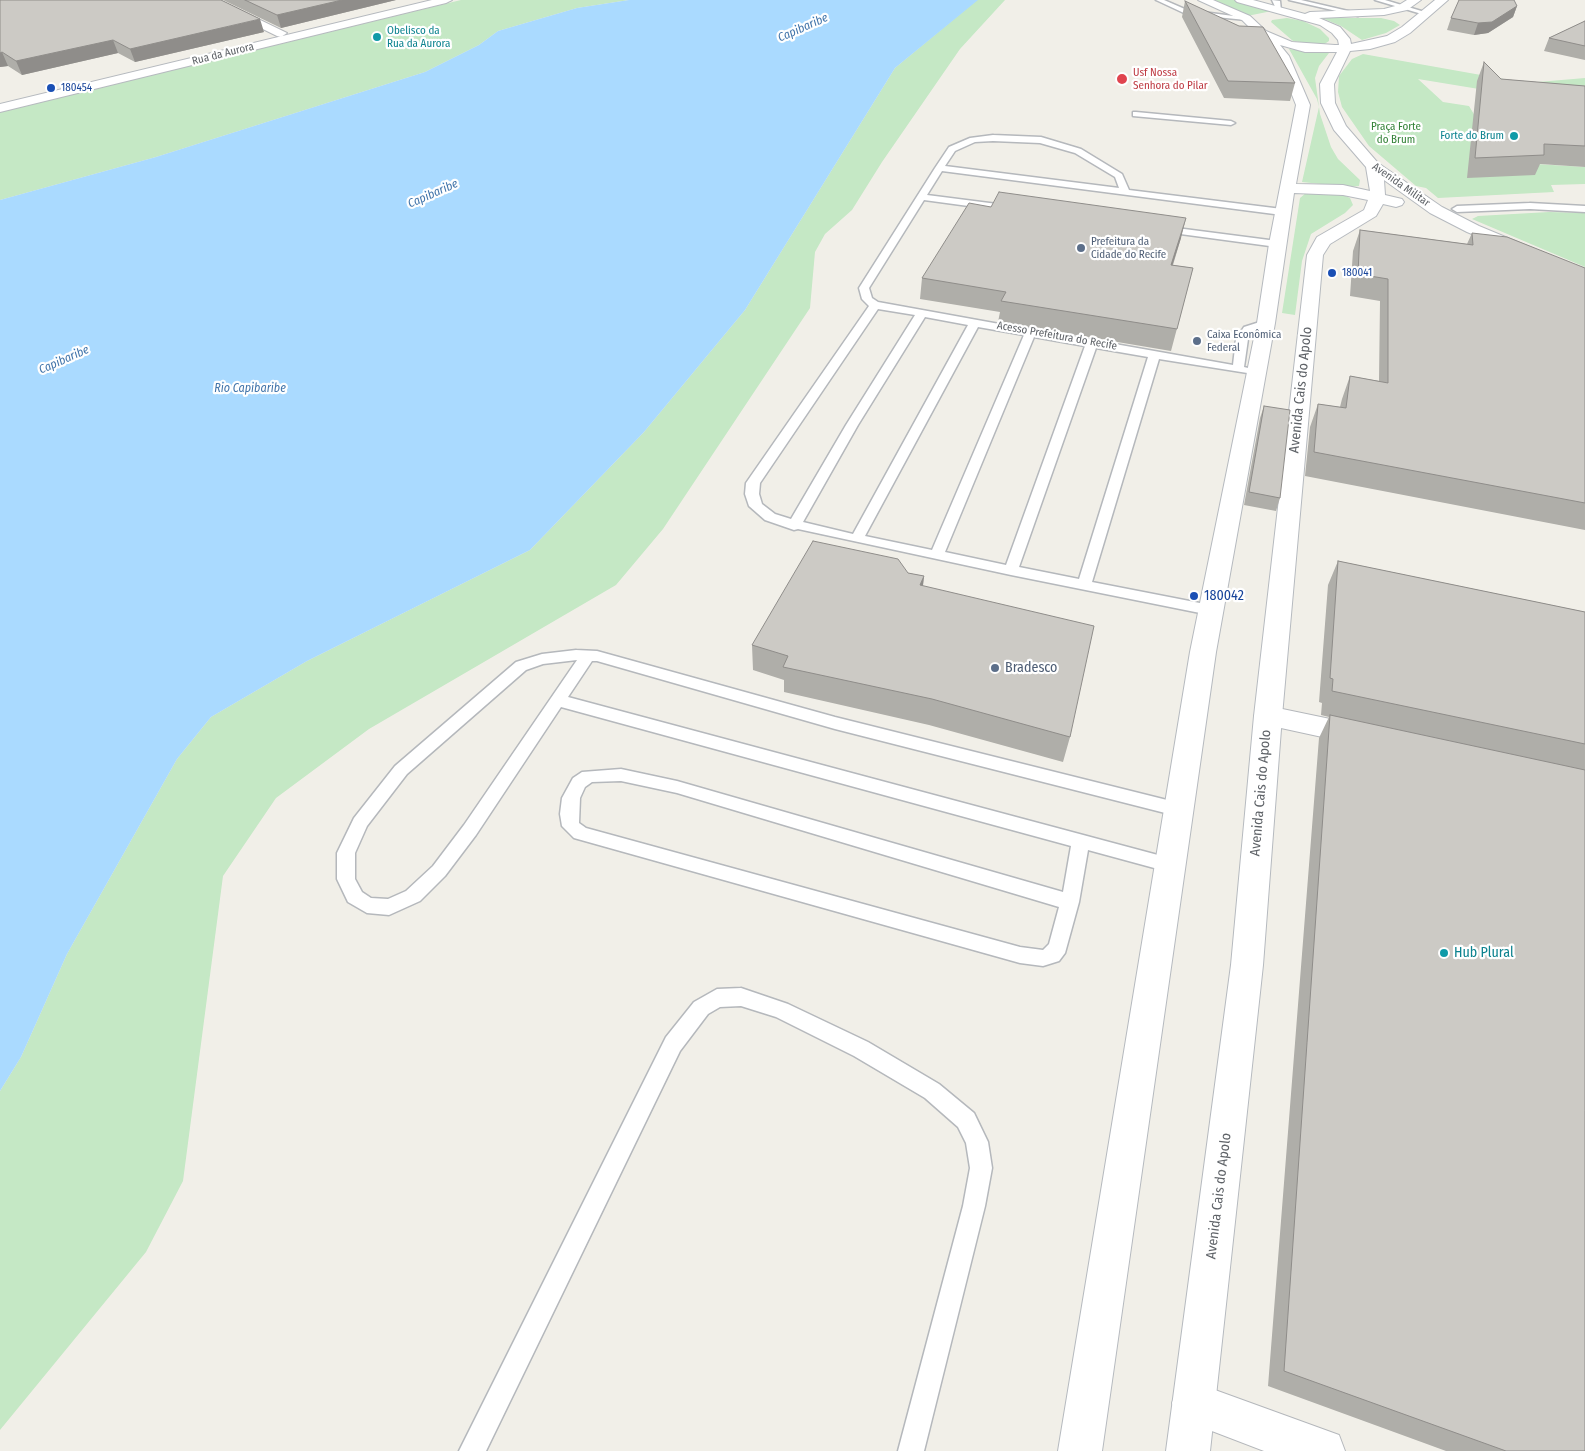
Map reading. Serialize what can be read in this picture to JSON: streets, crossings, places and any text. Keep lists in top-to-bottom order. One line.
{"streets":{"main road":["Rua da Aurora","Avenida Militar","Avenida Cais do Apolo"],"lane":["Acesso Prefeitura do Recife"]},"crossings":[["Avenida Militar","Avenida Cais do Apolo"]],"water":["Capibaribe","Rio Capibaribe"],"parks":["Praça Forte do Brum"],"places":["Obelisco da Rua da Aurora","Usf Nossa Senhora do Pilar","180454","Forte do Brum","Prefeitura da Cidade do Recife","180041","Caixa Econômica Federal","180042","Bradesco","Hub Plural"]}
